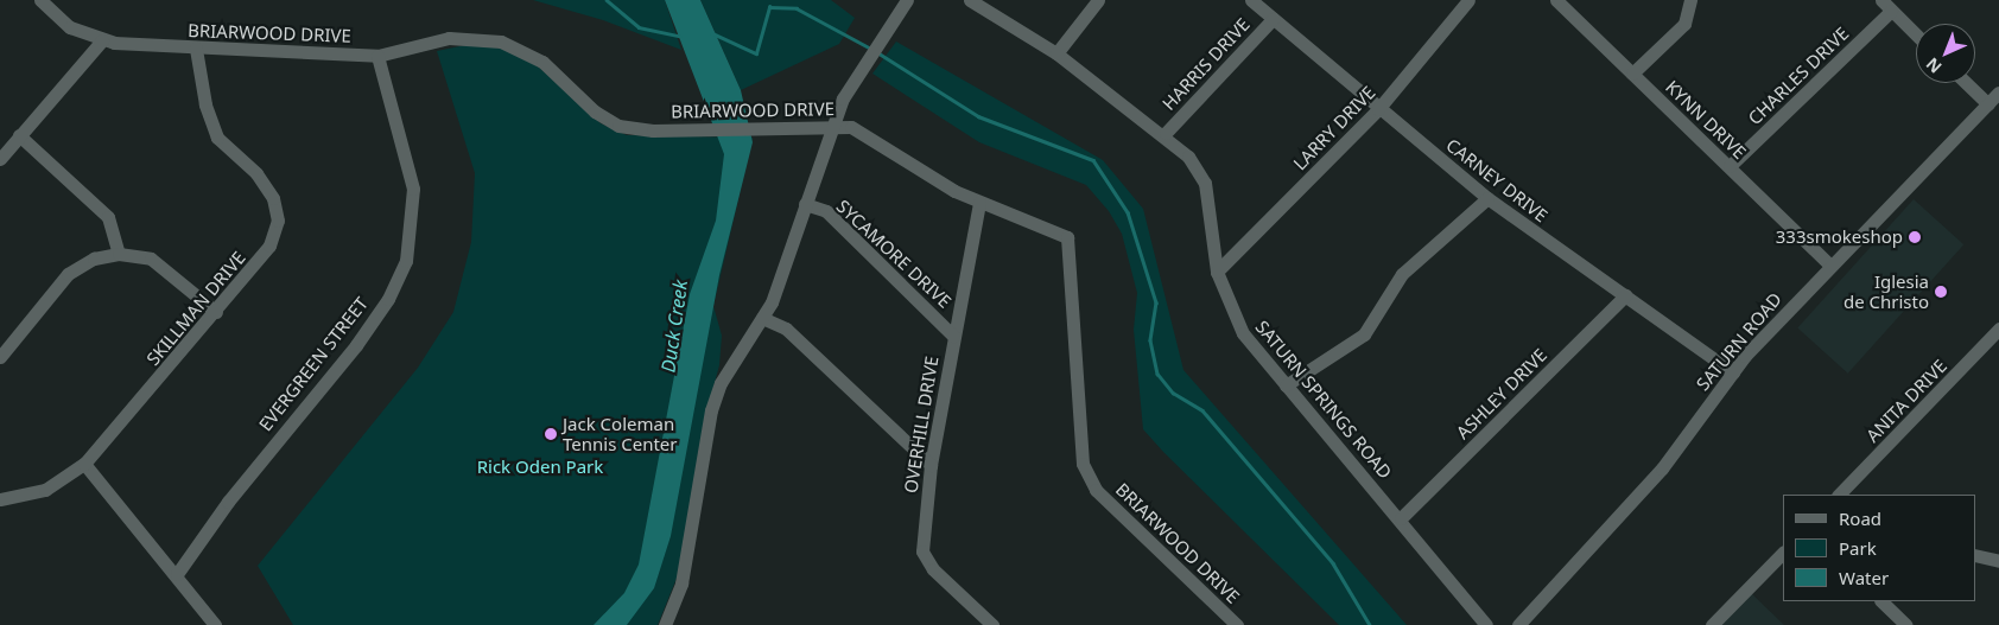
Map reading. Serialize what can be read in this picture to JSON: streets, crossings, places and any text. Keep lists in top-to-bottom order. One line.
{"streets":{"street":["BRIARWOOD DRIVE","HARRIS DRIVE","CHARLES DRIVE","KYNN DRIVE","LARRY DRIVE","CARNEY DRIVE","SYCAMORE DRIVE","SKILLMAN DRIVE","SATURN ROAD","EVERGREEN STREET","ASHLEY DRIVE","SATURN SPRINGS ROAD","ANITA DRIVE","OVERHILL DRIVE"]},"crossings":[["BRIARWOOD DRIVE","SKILLMAN DRIVE"],["BRIARWOOD DRIVE","EVERGREEN STREET"],["BRIARWOOD DRIVE","OVERHILL DRIVE"],["HARRIS DRIVE","CARNEY DRIVE"],["HARRIS DRIVE","SATURN SPRINGS ROAD"],["CHARLES DRIVE","KYNN DRIVE"],["KYNN DRIVE","SATURN ROAD"],["LARRY DRIVE","CARNEY DRIVE"],["LARRY DRIVE","SATURN SPRINGS ROAD"],["CARNEY DRIVE","SATURN ROAD"],["CARNEY DRIVE","ASHLEY DRIVE"],["SYCAMORE DRIVE","OVERHILL DRIVE"],["ASHLEY DRIVE","SATURN SPRINGS ROAD"]],"water":["Duck Creek"],"parks":["Rick Oden Park"],"places":["333smokeshop","Iglesia de Christo","Jack Coleman Tennis Center"],"legend":["Road","Park","Water"],"north":"bottom left"}
